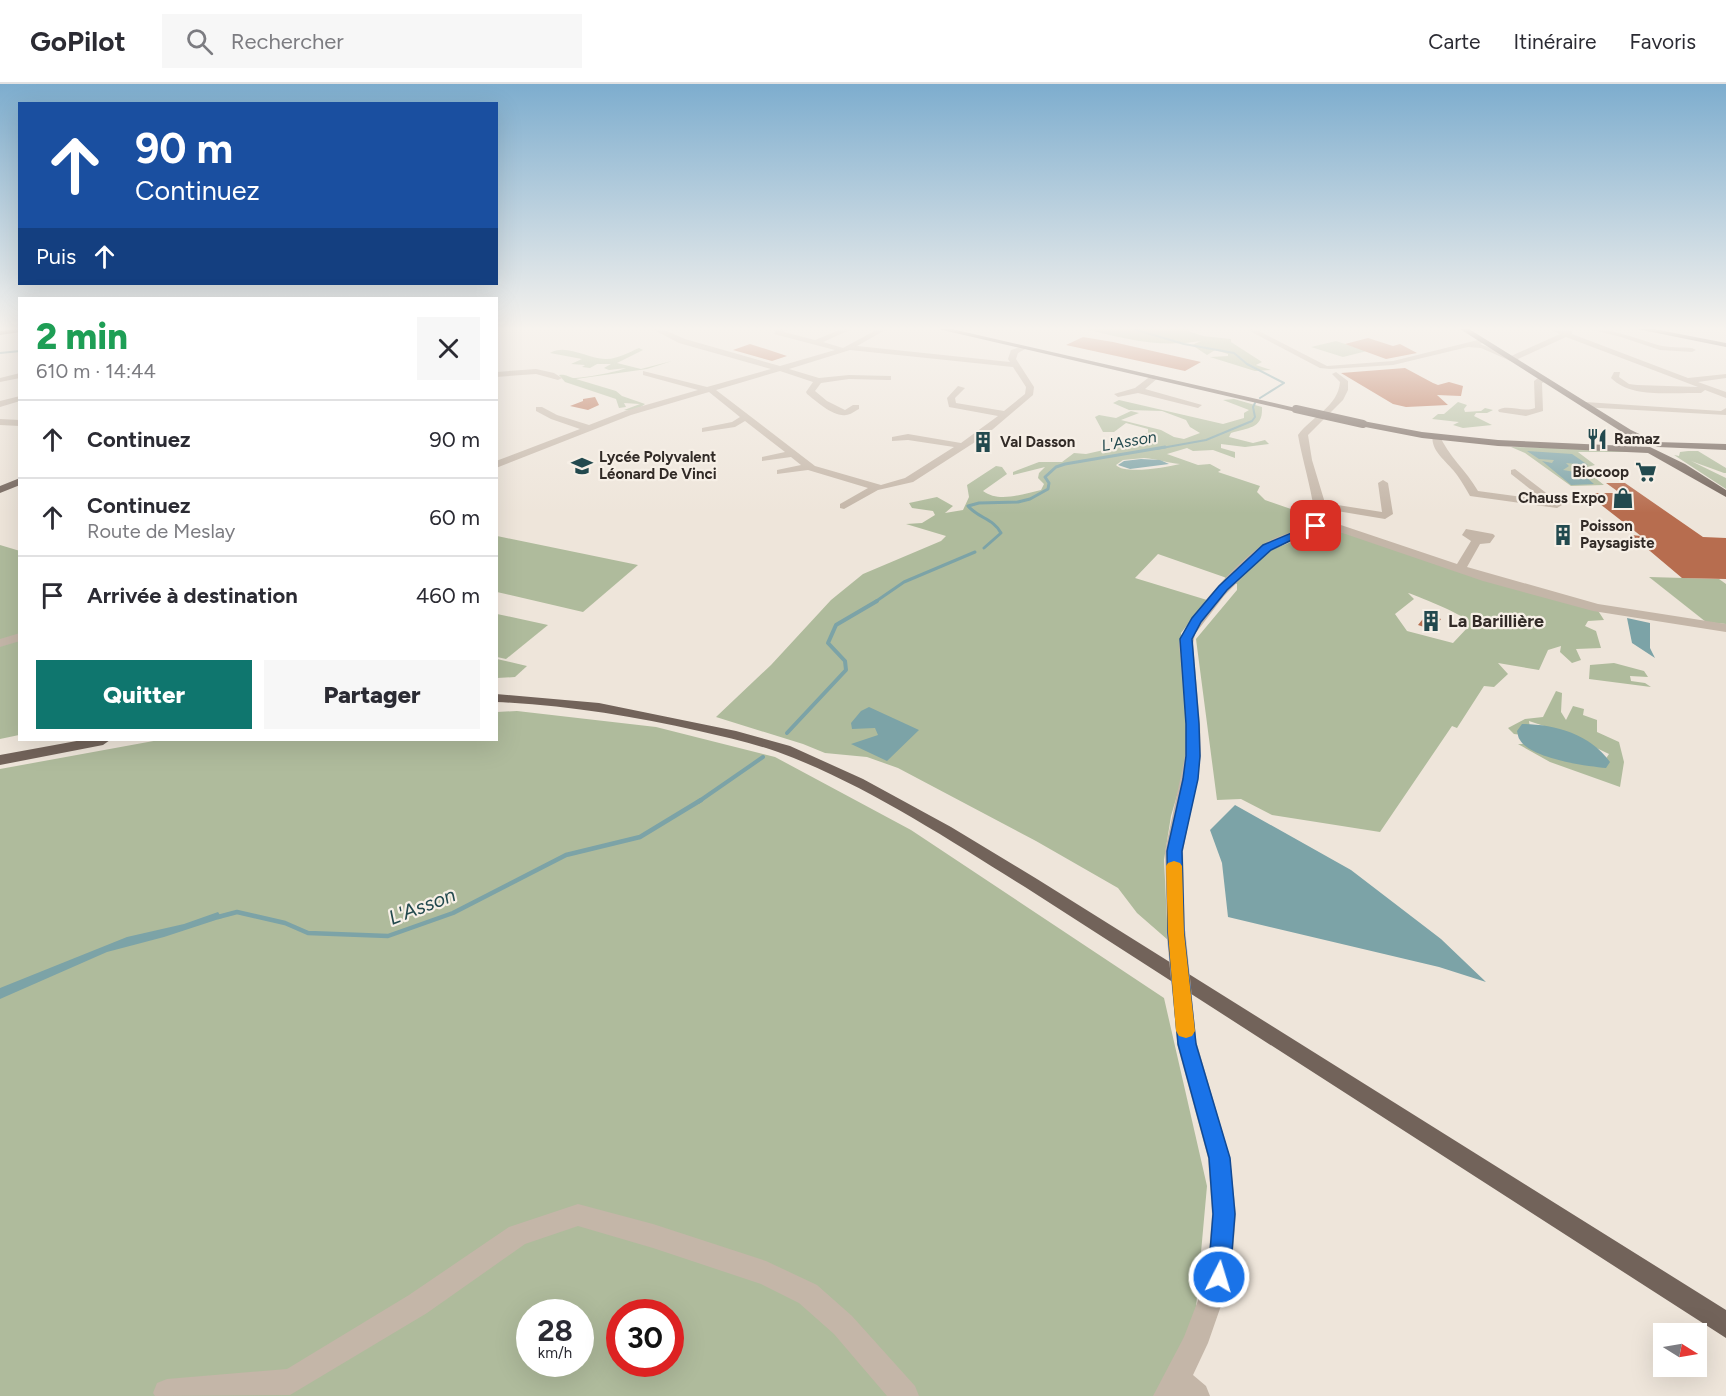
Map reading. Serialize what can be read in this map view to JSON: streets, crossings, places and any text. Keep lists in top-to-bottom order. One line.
{"water":["L'Asson"],"places":{"restaurant":["Ramaz"],"building":["Val Dasson","Poisson Paysagiste","La Barillière"],"school or university":["Lycée Polyvalent Léonard De Vinci"],"supermarket":["Biocoop"],"shop":["Chauss Expo"]},"north":"right","page":{"header":"GoPilot","search":"Rechercher","nav":["Carte","Itinéraire","Favoris"],"turn":["90 m","Continuez"],"then":"Puis","heading":["2 min","610 m · 14:44"],"list":[{"name":"Continuez","value":"90 m"},{"name":"Continuez","note":"Route de Meslay","value":"60 m"},{"name":"Arrivée à destination","value":"460 m"}],"buttons":["Quitter","Partager"],"speed":"28 km/h","limit":"30"}}
